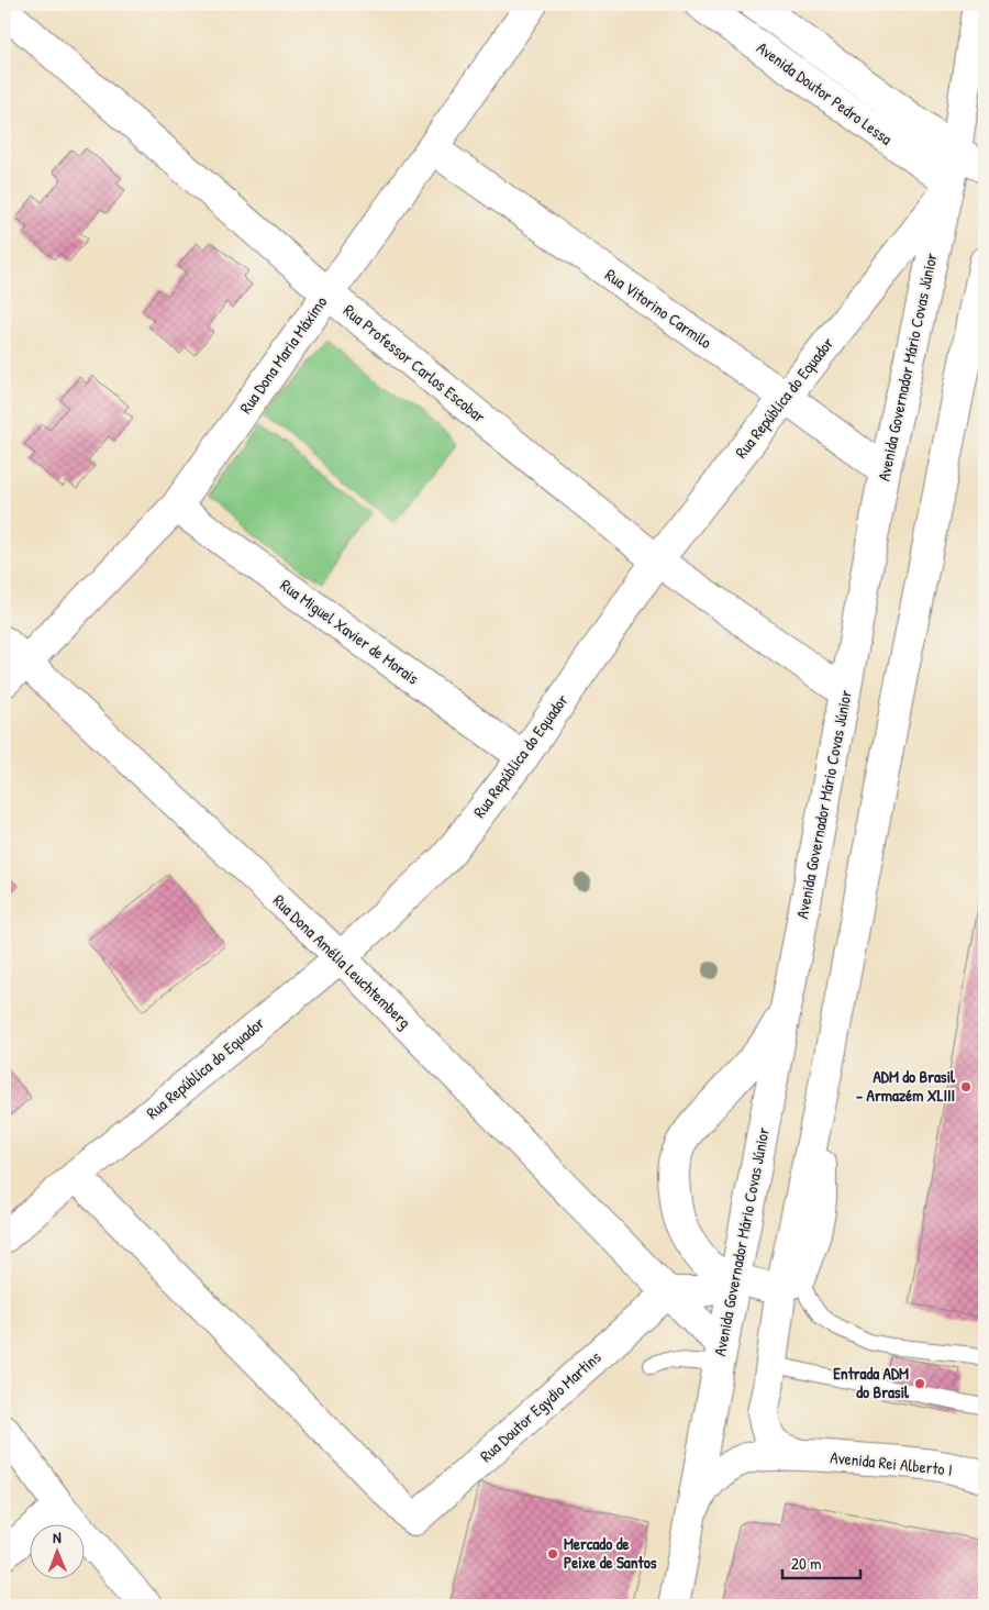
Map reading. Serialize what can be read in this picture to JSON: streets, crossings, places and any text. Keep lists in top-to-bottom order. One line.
{"streets":{"street":["Avenida Doutor Pedro Lessa","Rua Vitorino Carmilo","Rua Dona Maria Máximo","Rua Professor Carlos Escobar","Avenida Governador Mário Covas Júnior","Rua República do Equador","Rua Miguel Xavier de Morais","Rua Dona Amélia Leuchtemberg","Rua Doutor Egydio Martins","Avenida Rei Alberto I"]},"crossings":[["Avenida Doutor Pedro Lessa","Avenida Governador Mário Covas Júnior"],["Avenida Doutor Pedro Lessa","Rua República do Equador"],["Rua Vitorino Carmilo","Rua Dona Maria Máximo"],["Rua Vitorino Carmilo","Avenida Governador Mário Covas Júnior"],["Rua Vitorino Carmilo","Rua República do Equador"],["Rua Dona Maria Máximo","Rua Professor Carlos Escobar"],["Rua Dona Maria Máximo","Rua Miguel Xavier de Morais"],["Rua Dona Maria Máximo","Rua Dona Amélia Leuchtemberg"],["Rua Professor Carlos Escobar","Avenida Governador Mário Covas Júnior"],["Rua Professor Carlos Escobar","Rua República do Equador"],["Avenida Governador Mário Covas Júnior","Rua República do Equador"],["Avenida Governador Mário Covas Júnior","Rua Dona Amélia Leuchtemberg"],["Rua República do Equador","Rua Miguel Xavier de Morais"],["Rua República do Equador","Rua Dona Amélia Leuchtemberg"],["Rua República do Equador","Rua Doutor Egydio Martins"],["Rua Dona Amélia Leuchtemberg","Rua Doutor Egydio Martins"]],"places":["ADM do Brasil - Armazém XLIII","Entrada ADM do Brasil","Mercado de Peixe de Santos"],"scale_bar":"20 m","north":"top"}
